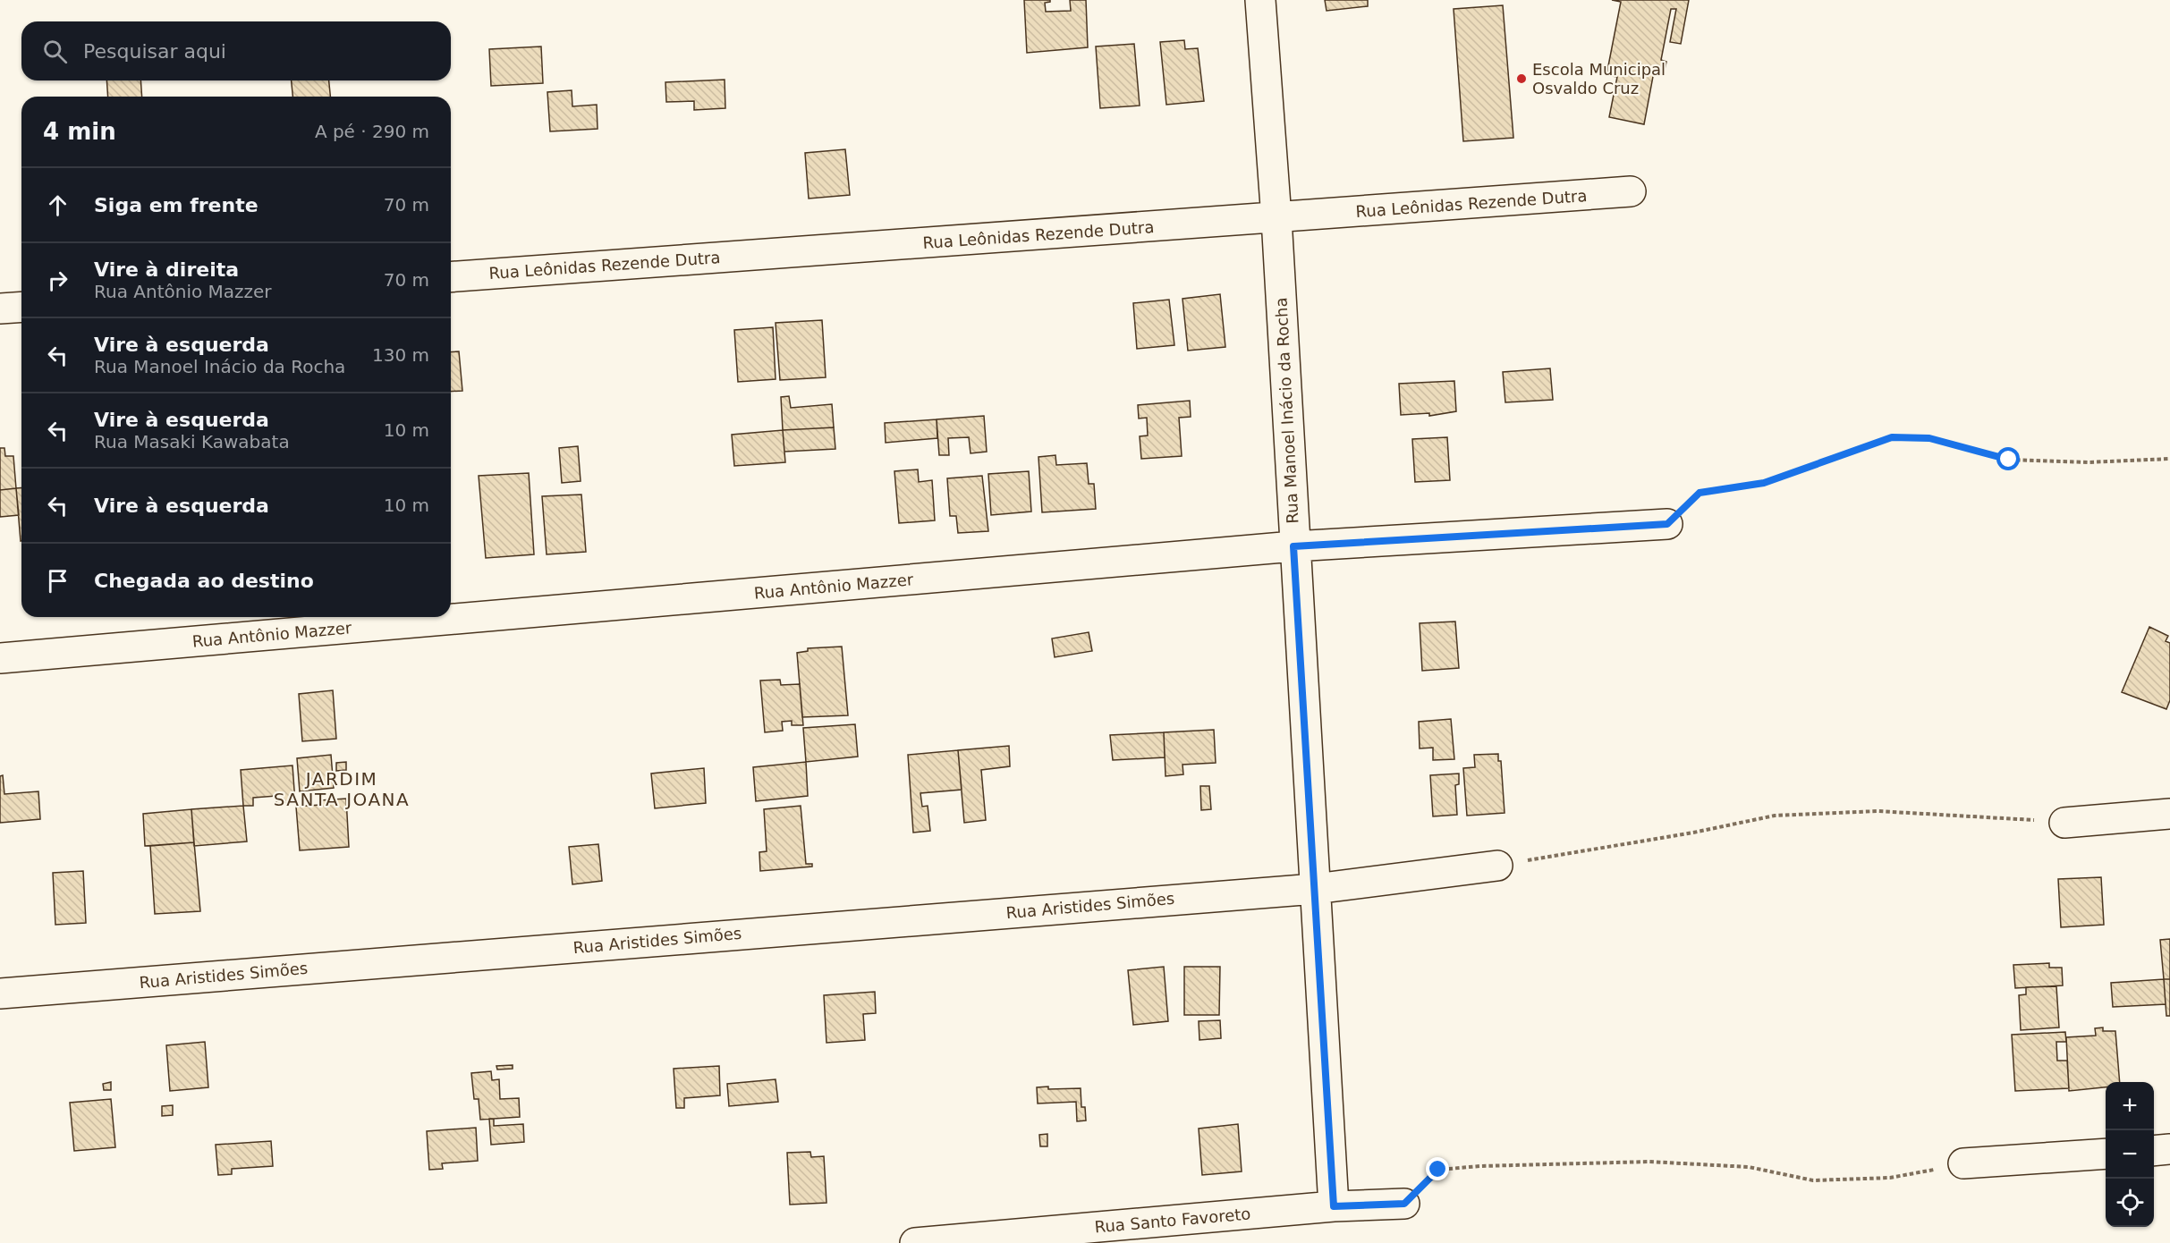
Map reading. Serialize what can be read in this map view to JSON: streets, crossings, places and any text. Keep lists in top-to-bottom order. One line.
{"streets":{"street":["Rua Leônidas Rezende Dutra","Rua Manoel Inácio da Rocha","Rua Antônio Mazzer","Rua Aristides Simões","Rua Santo Favoreto"]},"crossings":[["Rua Leônidas Rezende Dutra","Rua Manoel Inácio da Rocha"],["Rua Manoel Inácio da Rocha","Rua Antônio Mazzer"],["Rua Manoel Inácio da Rocha","Rua Aristides Simões"],["Rua Manoel Inácio da Rocha","Rua Santo Favoreto"]],"districts":["JARDIM SANTA JOANA"],"places":["Escola Municipal Osvaldo Cruz"],"page":{"search":"Pesquisar aqui","heading":["4 min","A pé · 290 m"],"list":[["Siga em frente","70 m"],["Vire à direita","Rua Antônio Mazzer","70 m"],["Vire à esquerda","Rua Manoel Inácio da Rocha","130 m"],["Vire à esquerda","Rua Masaki Kawabata","10 m"],["Vire à esquerda","10 m"],"Chegada ao destino"],"map_buttons":["+","−"]}}
